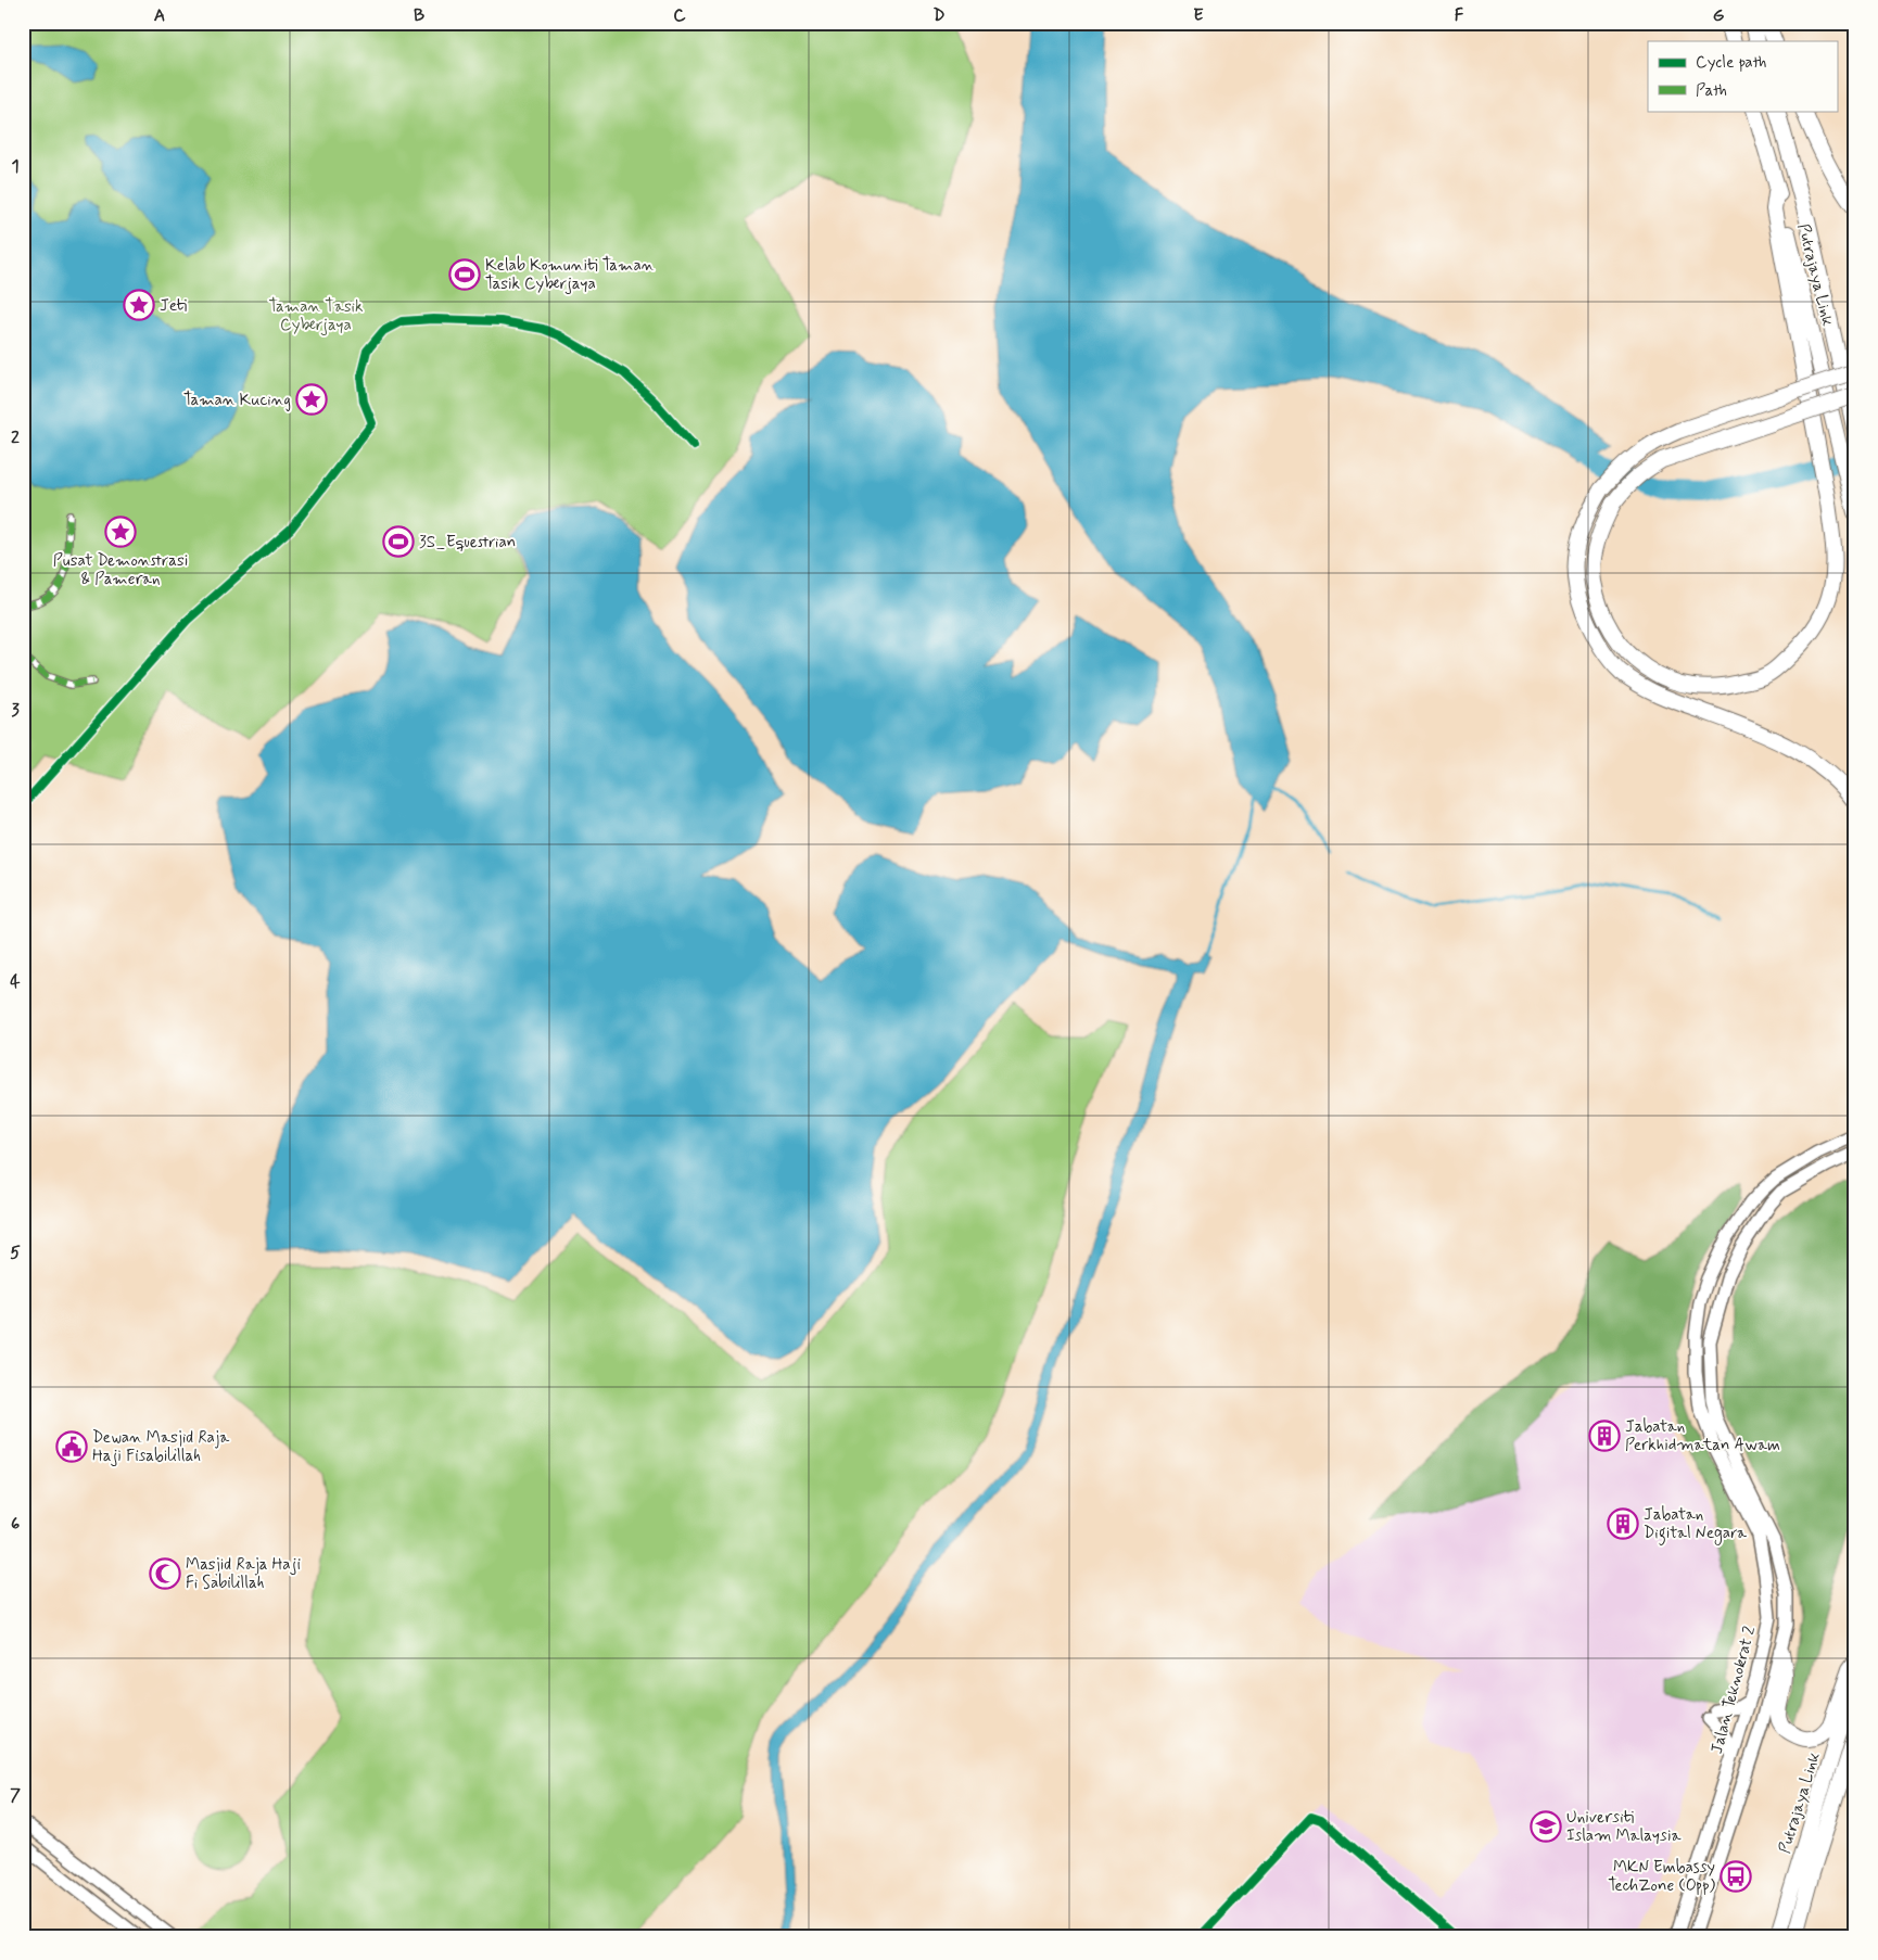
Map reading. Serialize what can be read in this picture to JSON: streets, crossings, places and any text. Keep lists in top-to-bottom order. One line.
{"streets":{"highway":["Putrajaya Link"],"main road":["Jalan Teknokrat 2"]},"parks":["Taman Tasik Cyberjaya"],"places":{"sports":["Kelab Komuniti Taman Tasik Cyberjaya","3S_Equestrian"],"place":["Jeti","Taman Kucing","Pusat Demonstrasi & Pameran"],"building":["Jabatan Perkhidmatan Awam","Jabatan Digital Negara"],"public building":["Dewan Masjid Raja Haji Fisabilillah"],"mosque":["Masjid Raja Haji Fi Sabilillah"],"school or university":["Universiti Islam Malaysia"],"bus stop":["MKN Embassy TechZone (Opp)"]},"legend":["Cycle path","Path"],"grid":{"columns":["A","B","C","D","E","F","G"],"rows":["1","2","3","4","5","6","7"]}}
